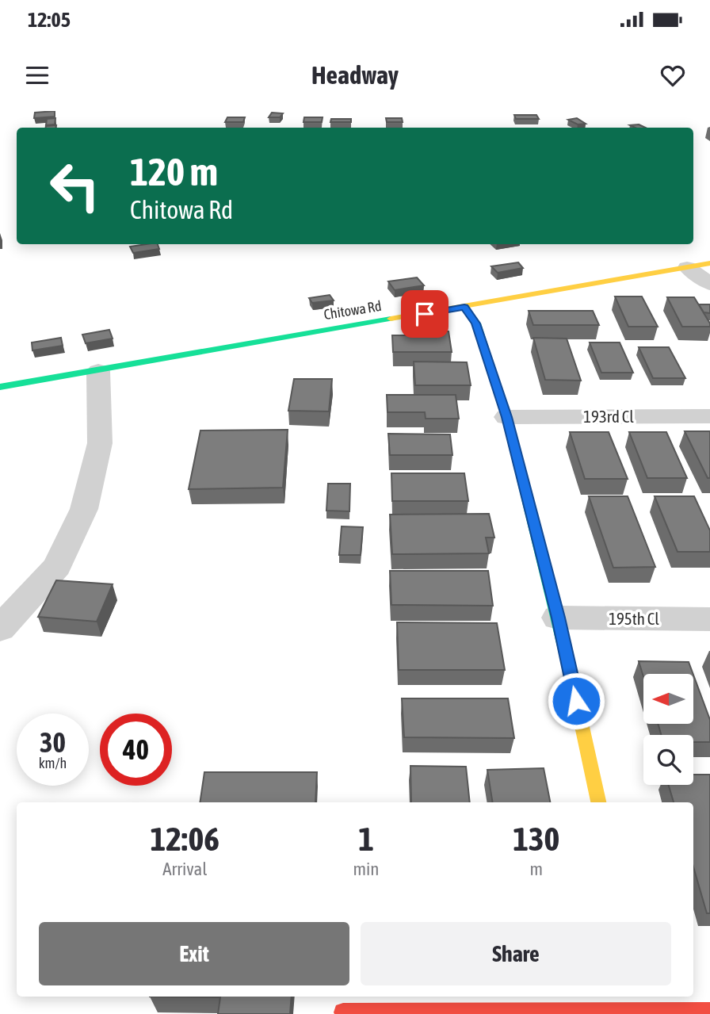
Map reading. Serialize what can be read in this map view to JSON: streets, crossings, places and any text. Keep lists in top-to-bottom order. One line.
{"streets":{"street":["Chitowa Rd","193rd Cl","195th Cl"]},"north":"left","page":{"status":"12:05","header":"Headway","turn":["120 m","Chitowa Rd"],"speed":"30 km/h","limit":"40","eta":["12:06","Arrival","1","min","130","m"],"buttons":["Exit","Share"]}}
